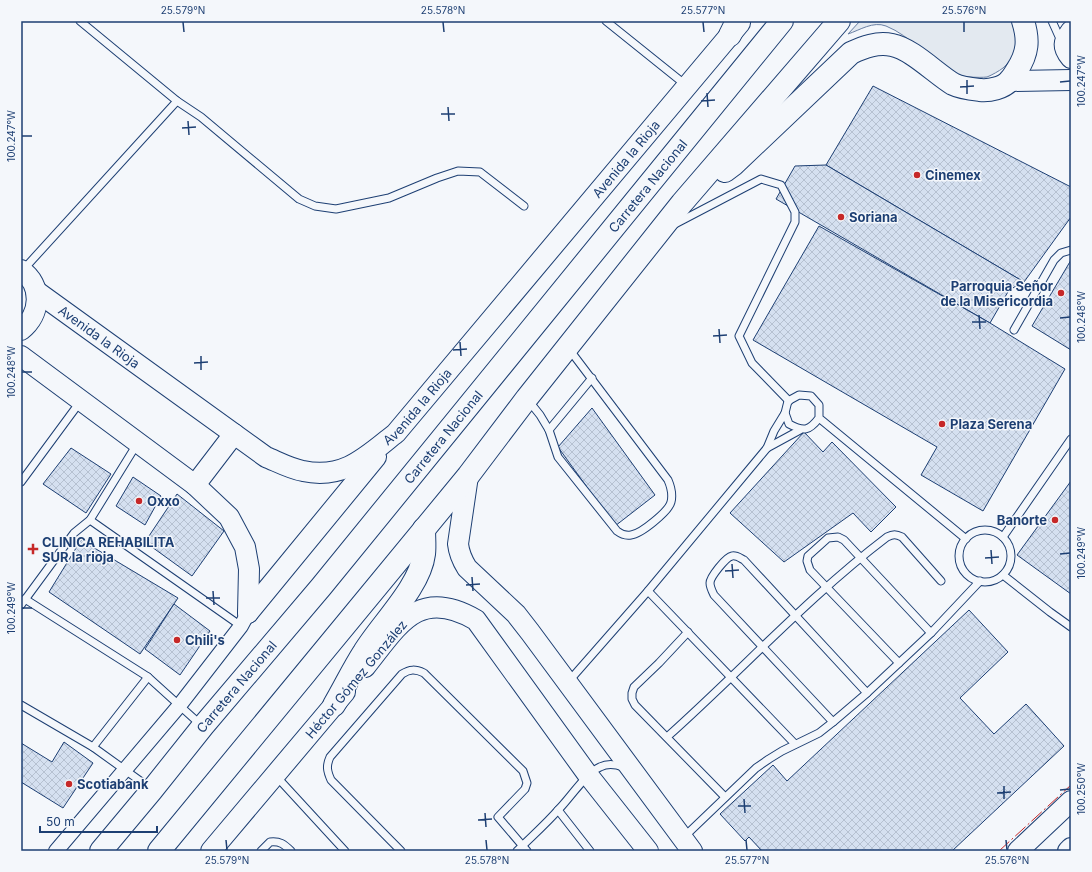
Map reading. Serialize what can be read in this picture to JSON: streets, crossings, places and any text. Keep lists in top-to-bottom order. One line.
{"streets":{"highway":["Carretera Nacional"],"street":["Avenida la Rioja","Héctor Gómez González"]},"places":{"other":["Cinemex","Soriana","Parroquia Señor de la Misericordia","Plaza Serena","Oxxo","Banorte","Chili's","Scotiabank"],"health":["CLINICA REHABILITA SUR la rioja"]},"scale_bar":"50 m","coordinates":["25.579°N","25.578°N","25.577°N","25.576°N","100.247°W","100.248°W","100.249°W","100.250°W"]}
